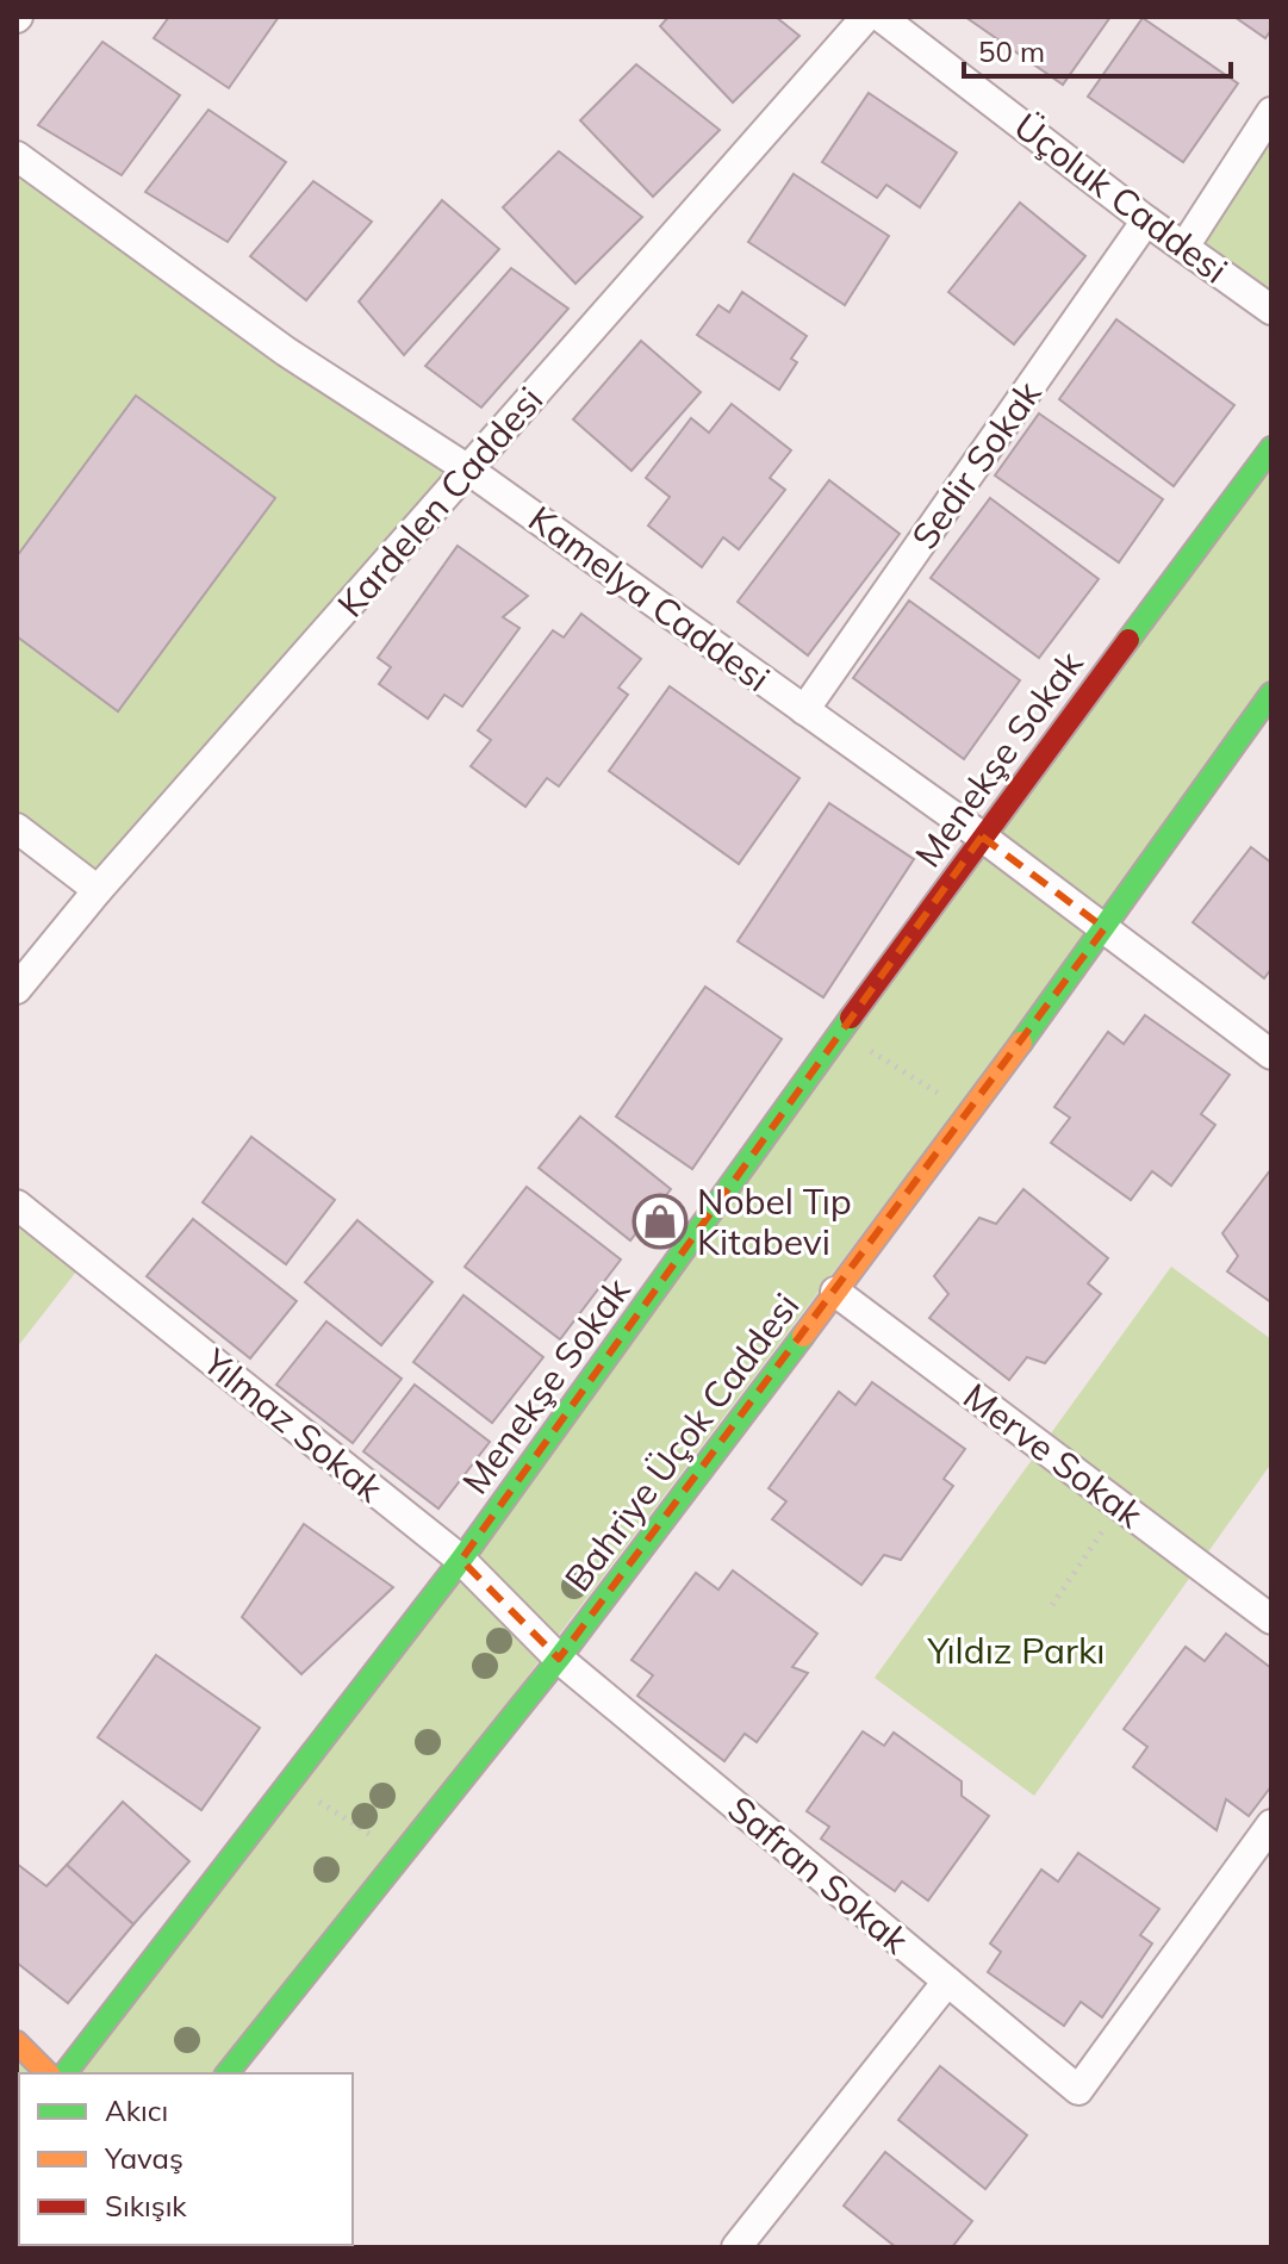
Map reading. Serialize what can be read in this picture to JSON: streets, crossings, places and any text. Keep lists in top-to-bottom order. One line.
{"streets":{"street":["Üçoluk Caddesi","Sedir Sokak","Kardelen Caddesi","Kamelya Caddesi","Menekşe Sokak","Yılmaz Sokak","Bahriye Üçok Caddesi","Merve Sokak","Safran Sokak"]},"crossings":[["Üçoluk Caddesi","Sedir Sokak"],["Sedir Sokak","Kamelya Caddesi"],["Kardelen Caddesi","Kamelya Caddesi"],["Kamelya Caddesi","Menekşe Sokak"],["Kamelya Caddesi","Bahriye Üçok Caddesi"],["Menekşe Sokak","Yılmaz Sokak"],["Yılmaz Sokak","Bahriye Üçok Caddesi"],["Yılmaz Sokak","Safran Sokak"],["Bahriye Üçok Caddesi","Merve Sokak"],["Bahriye Üçok Caddesi","Safran Sokak"]],"parks":["Yıldız Parkı"],"places":{"shop":["Nobel Tıp Kitabevi"]},"legend":["Akıcı","Yavaş","Sıkışık"],"scale_bar":"50 m"}
